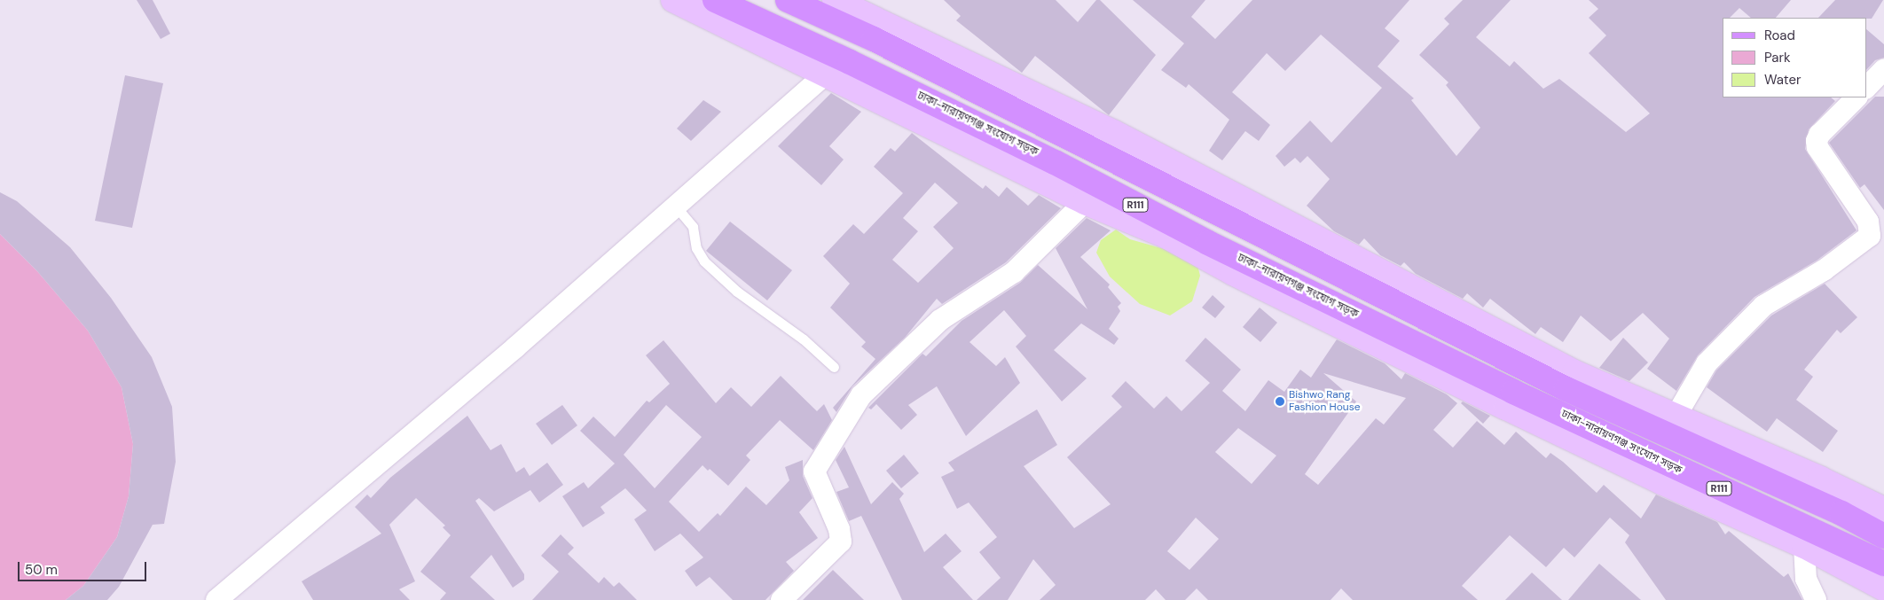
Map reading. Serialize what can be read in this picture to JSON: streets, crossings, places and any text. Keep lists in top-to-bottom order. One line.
{"streets":{"main road":["ঢাকা-নারায়ণগঞ্জ সংযোগ সড়ক","R111"]},"places":["Bishwo Rang Fashion House"],"legend":["Road","Park","Water"],"scale_bar":"50 m"}
